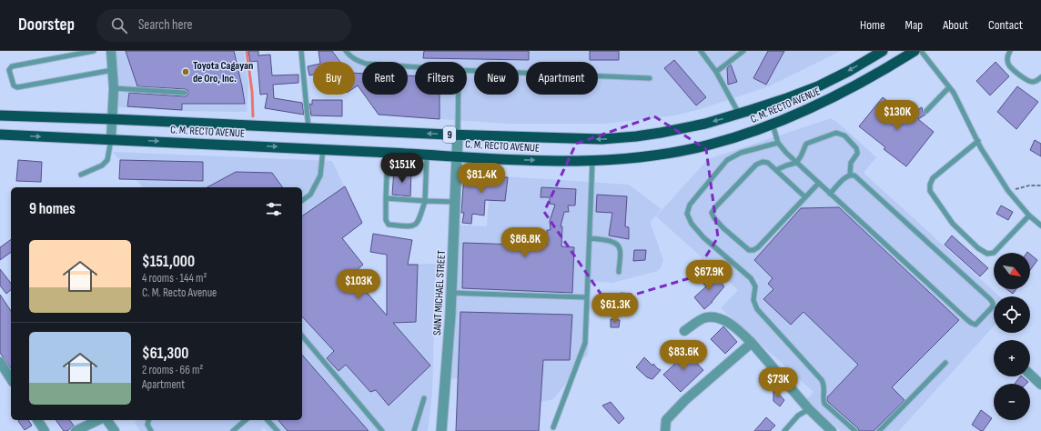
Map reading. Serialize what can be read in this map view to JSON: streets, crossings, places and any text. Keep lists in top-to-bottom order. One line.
{"streets":{"highway":["C. M. RECTO AVENUE","9"],"street":["SAINT MICHAEL STREET"]},"crossings":[["C. M. RECTO AVENUE","SAINT MICHAEL STREET"]],"places":["Toyota Cagayan de Oro, Inc."],"north":"bottom right","page":{"header":"Doorstep","search":"Search here","nav":["Home","Map","About","Contact"],"chip":["Buy","Rent","Filters","New","Apartment"],"price":["$130K","$151K","$81.4K","$86.8K","$67.9K","$103K","$61.3K","$83.6K","$73K"],"heading":"9 homes","list":[{"name":"$151,000","note":"4 rooms · 144 m² · C. M. Recto Avenue"},{"name":"$61,300","note":"2 rooms · 66 m² · Apartment"}],"map_buttons":["+","−"]}}
